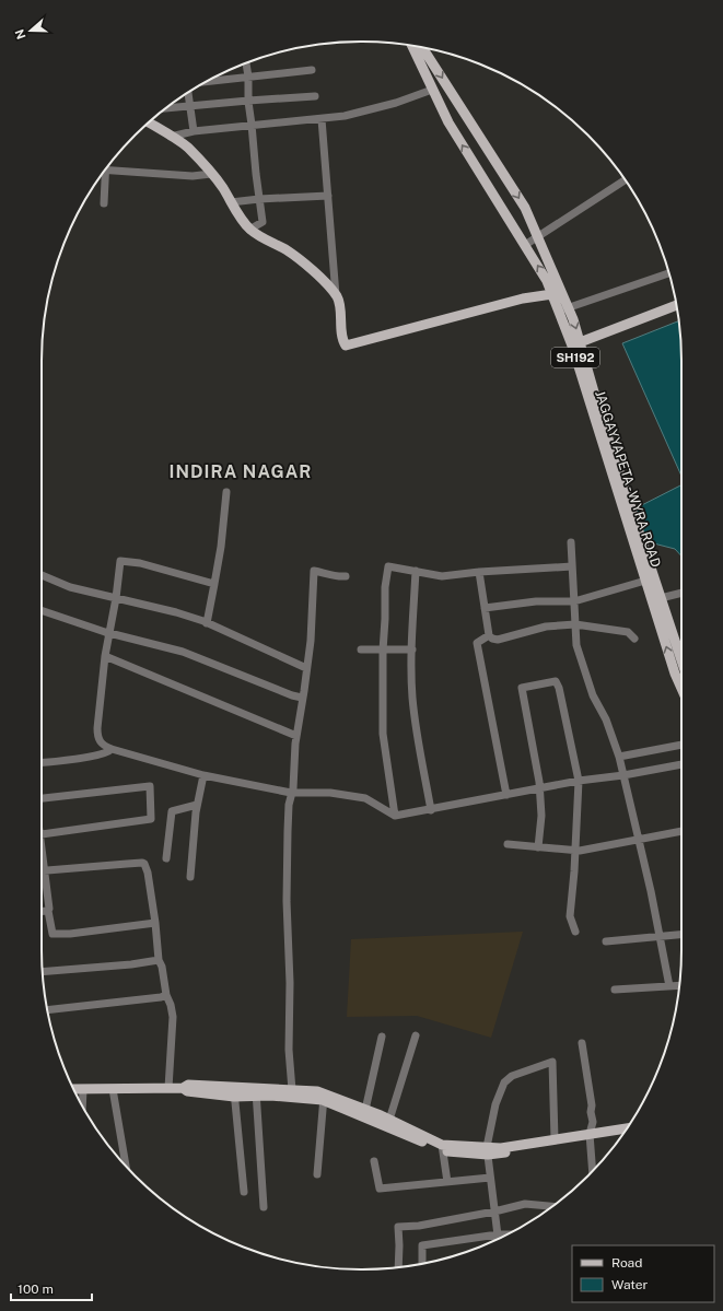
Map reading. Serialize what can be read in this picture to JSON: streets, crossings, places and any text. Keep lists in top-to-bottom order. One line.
{"streets":{"main road":["SH192","JAGGAYYAPETA - WYRA ROAD"]},"crossings":[["SH192","JAGGAYYAPETA - WYRA ROAD"]],"districts":["INDIRA NAGAR"],"legend":["Road","Water"],"scale_bar":"100 m","north":"left"}
